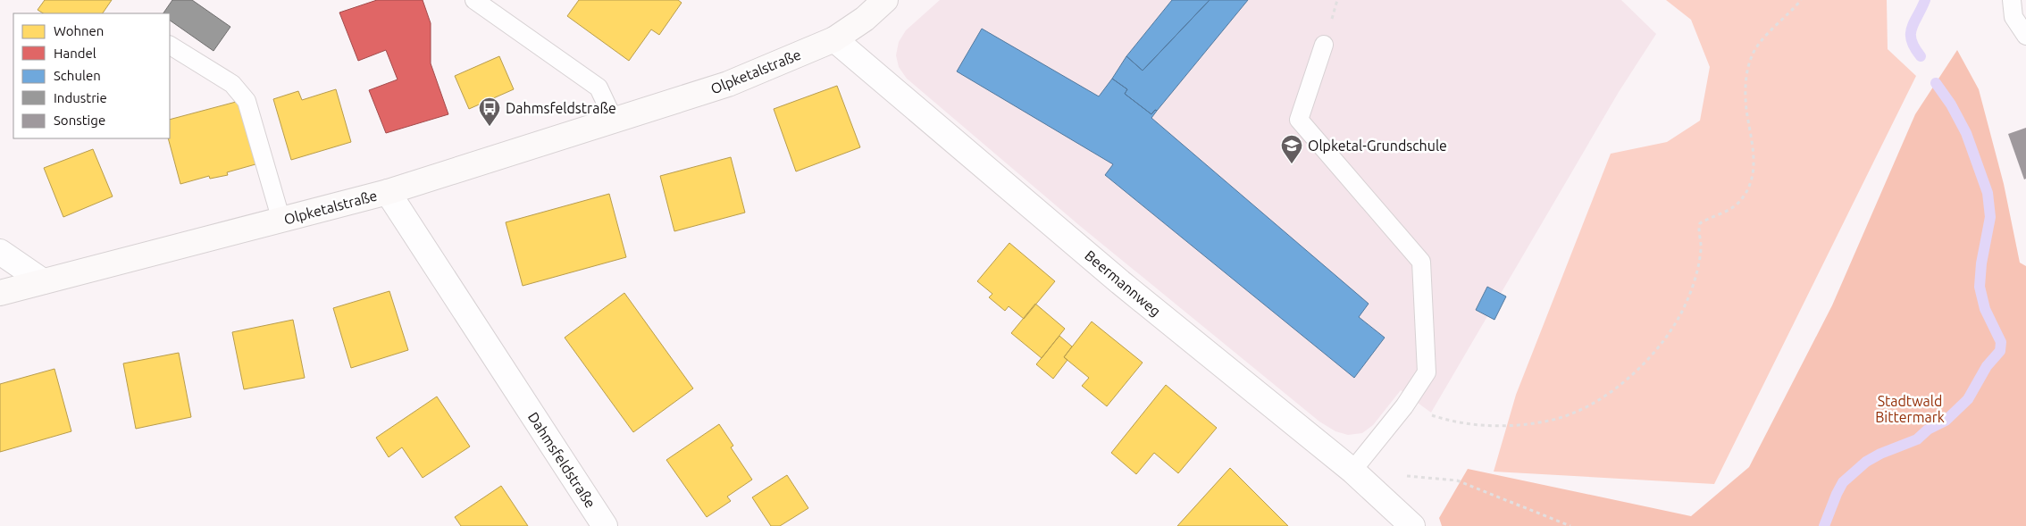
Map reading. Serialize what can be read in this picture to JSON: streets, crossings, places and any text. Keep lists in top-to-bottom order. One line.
{"streets":{"street":["Olpketalstraße","Beermannweg","Dahmsfeldstraße"]},"crossings":[["Olpketalstraße","Beermannweg"],["Olpketalstraße","Dahmsfeldstraße"]],"parks":["Stadtwald Bittermark"],"places":{"bus stop":["Dahmsfeldstraße"],"school or university":["Olpketal-Grundschule"]},"legend":["Wohnen","Handel","Schulen","Industrie","Sonstige"]}
